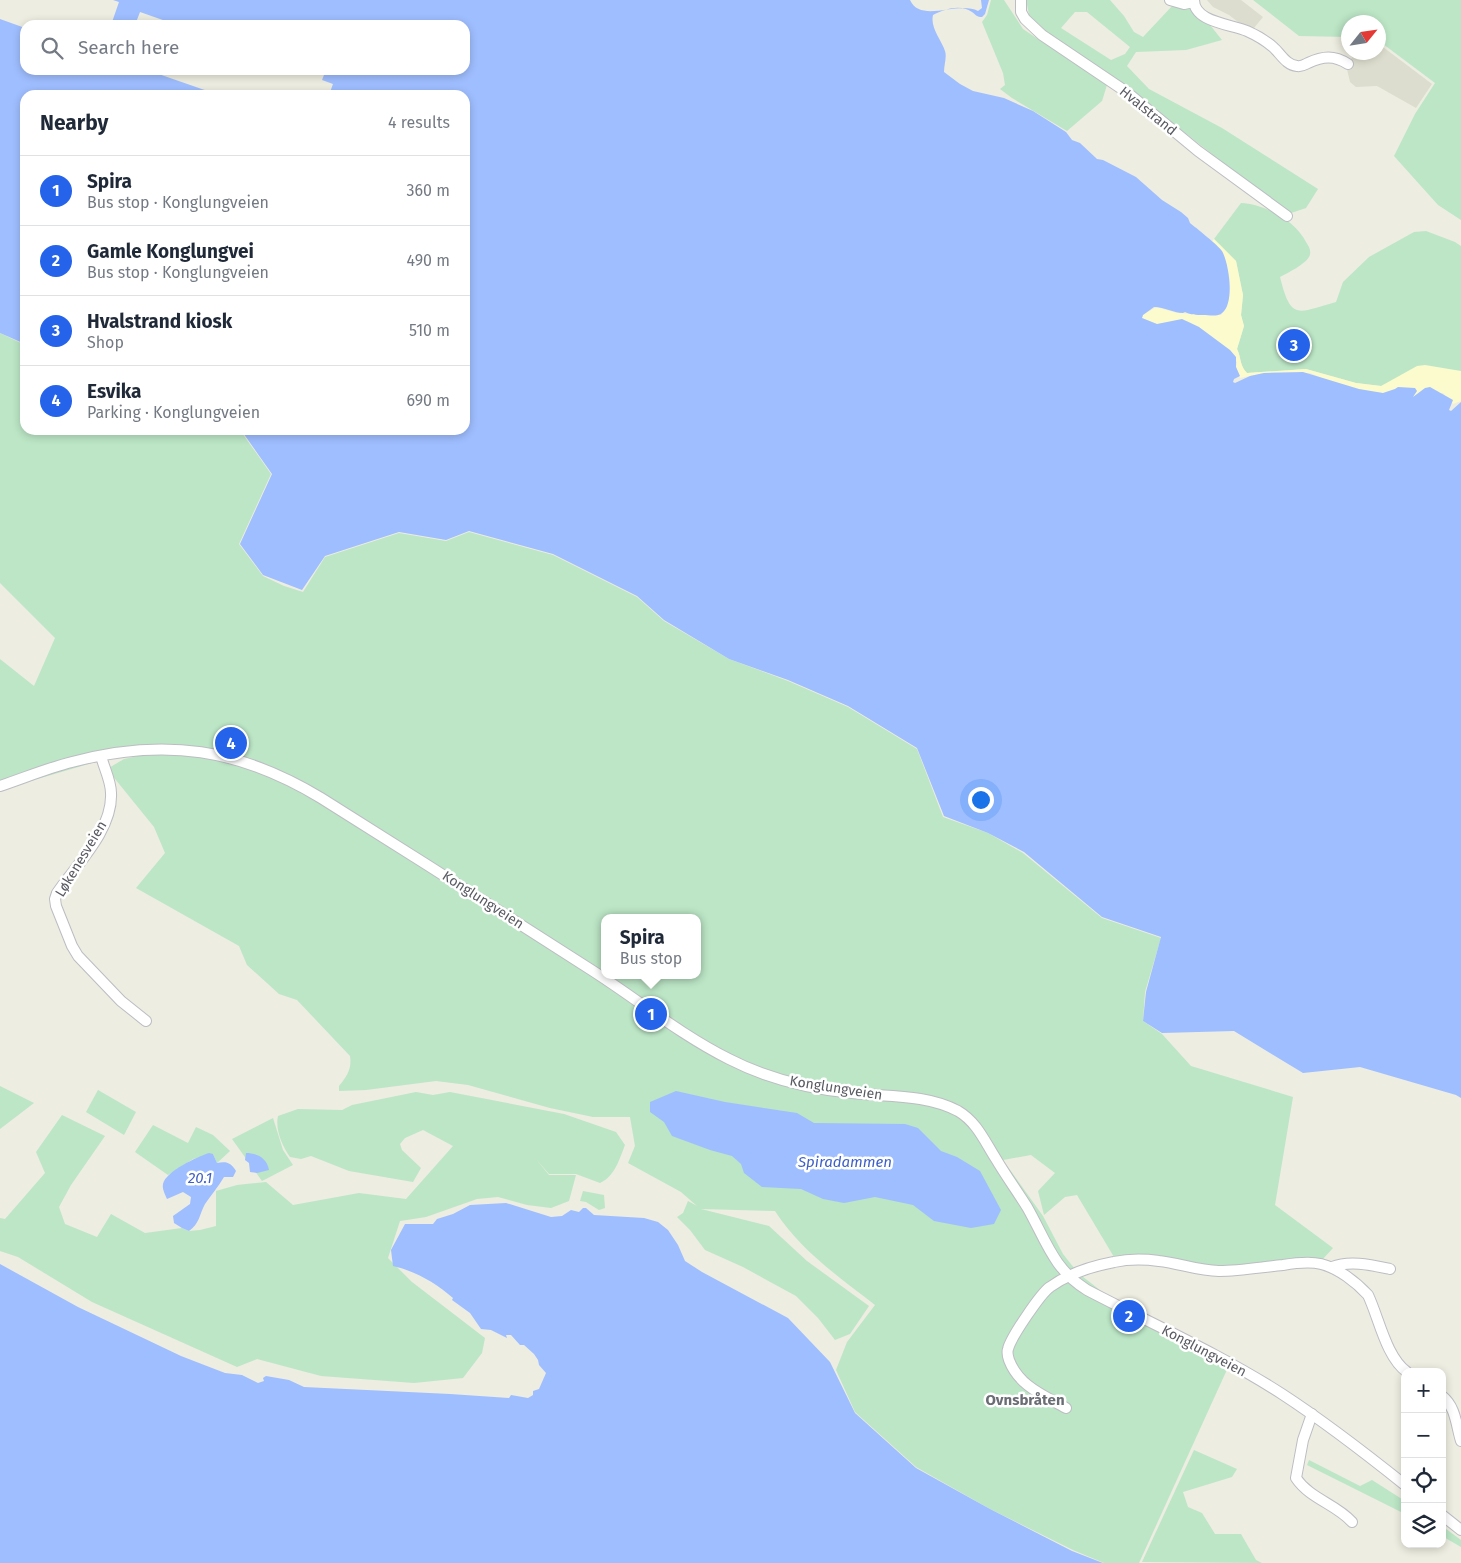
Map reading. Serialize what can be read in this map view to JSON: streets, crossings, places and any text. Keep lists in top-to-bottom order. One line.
{"streets":{"street":["Hvalstrand","Løkenesveien","Konglungveien"]},"crossings":[["Løkenesveien","Konglungveien"]],"districts":["Ovnsbråten"],"water":["Spiradammen","20.1"],"north":"top right","page":{"search":"Search here","heading":["Nearby","4 results"],"list":[{"mark":"1","name":"Spira","note":"Bus stop · Konglungveien","value":"360 m"},{"mark":"2","name":"Gamle Konglungvei","note":"Bus stop · Konglungveien","value":"490 m"},{"mark":"3","name":"Hvalstrand kiosk","note":"Shop","value":"510 m"},{"mark":"4","name":"Esvika","note":"Parking · Konglungveien","value":"690 m"}],"pins":["3","4","1","2"],"popup":["Spira","Bus stop"],"map_buttons":["+","−"]}}
